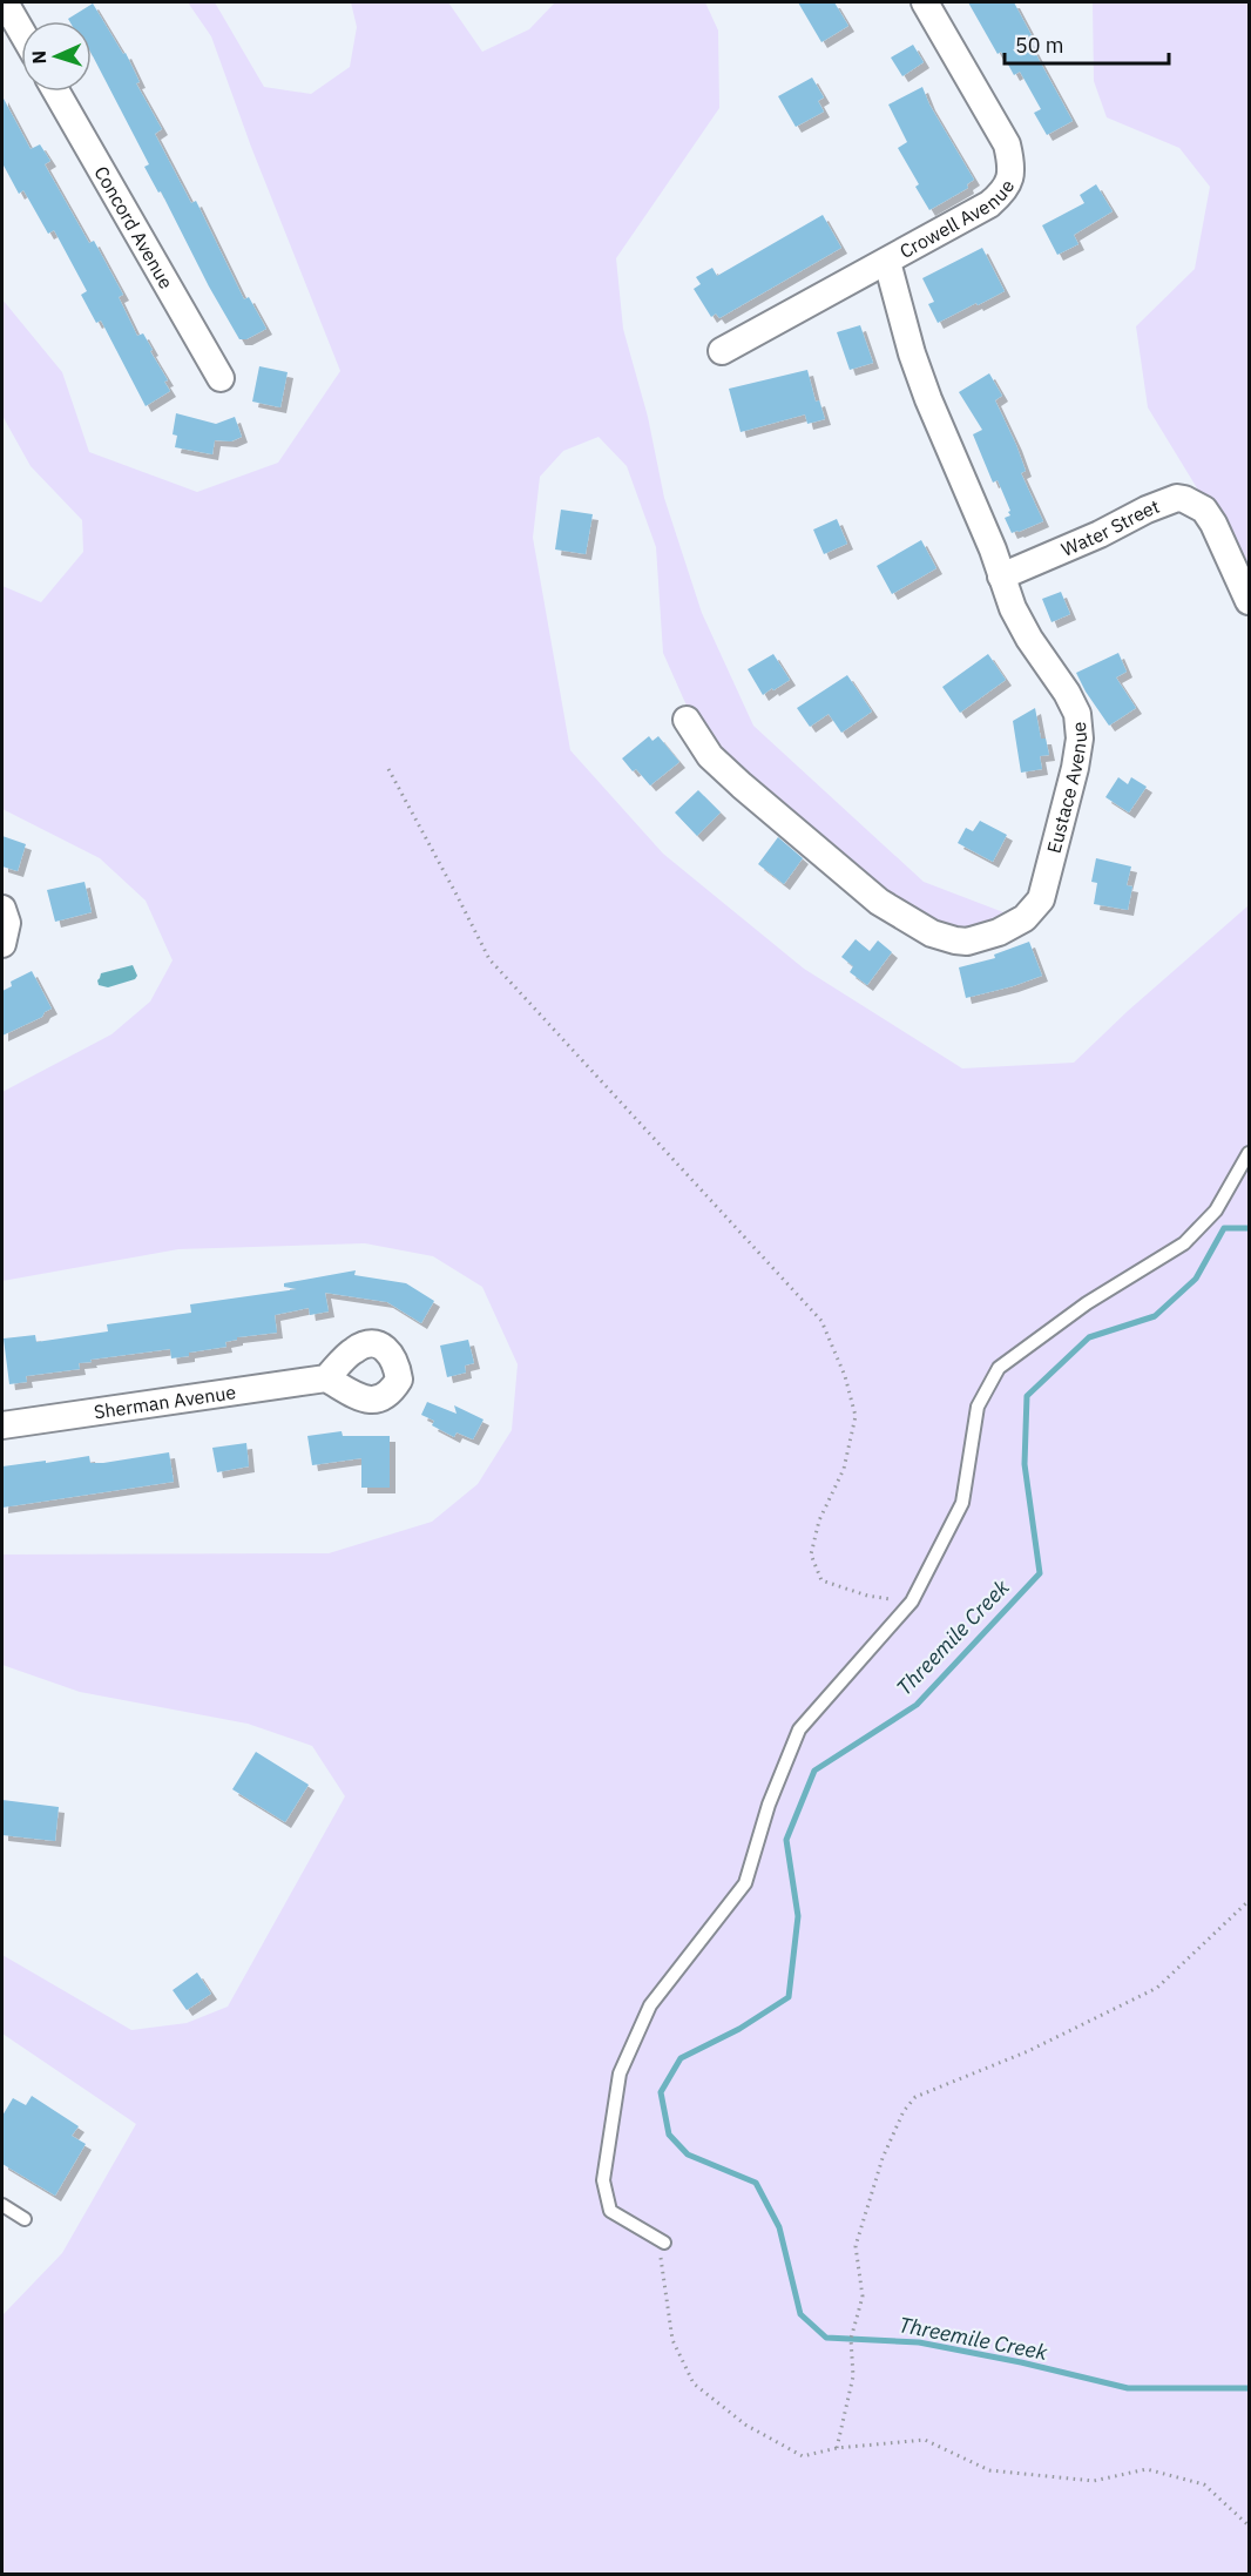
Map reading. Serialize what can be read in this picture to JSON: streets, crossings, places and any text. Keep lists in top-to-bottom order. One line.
{"streets":{"street":["Crowell Avenue","Concord Avenue","Water Street","Eustace Avenue","Sherman Avenue"]},"crossings":[["Crowell Avenue","Eustace Avenue"],["Water Street","Eustace Avenue"]],"water":["Threemile Creek"],"scale_bar":"50 m","north":"left"}
